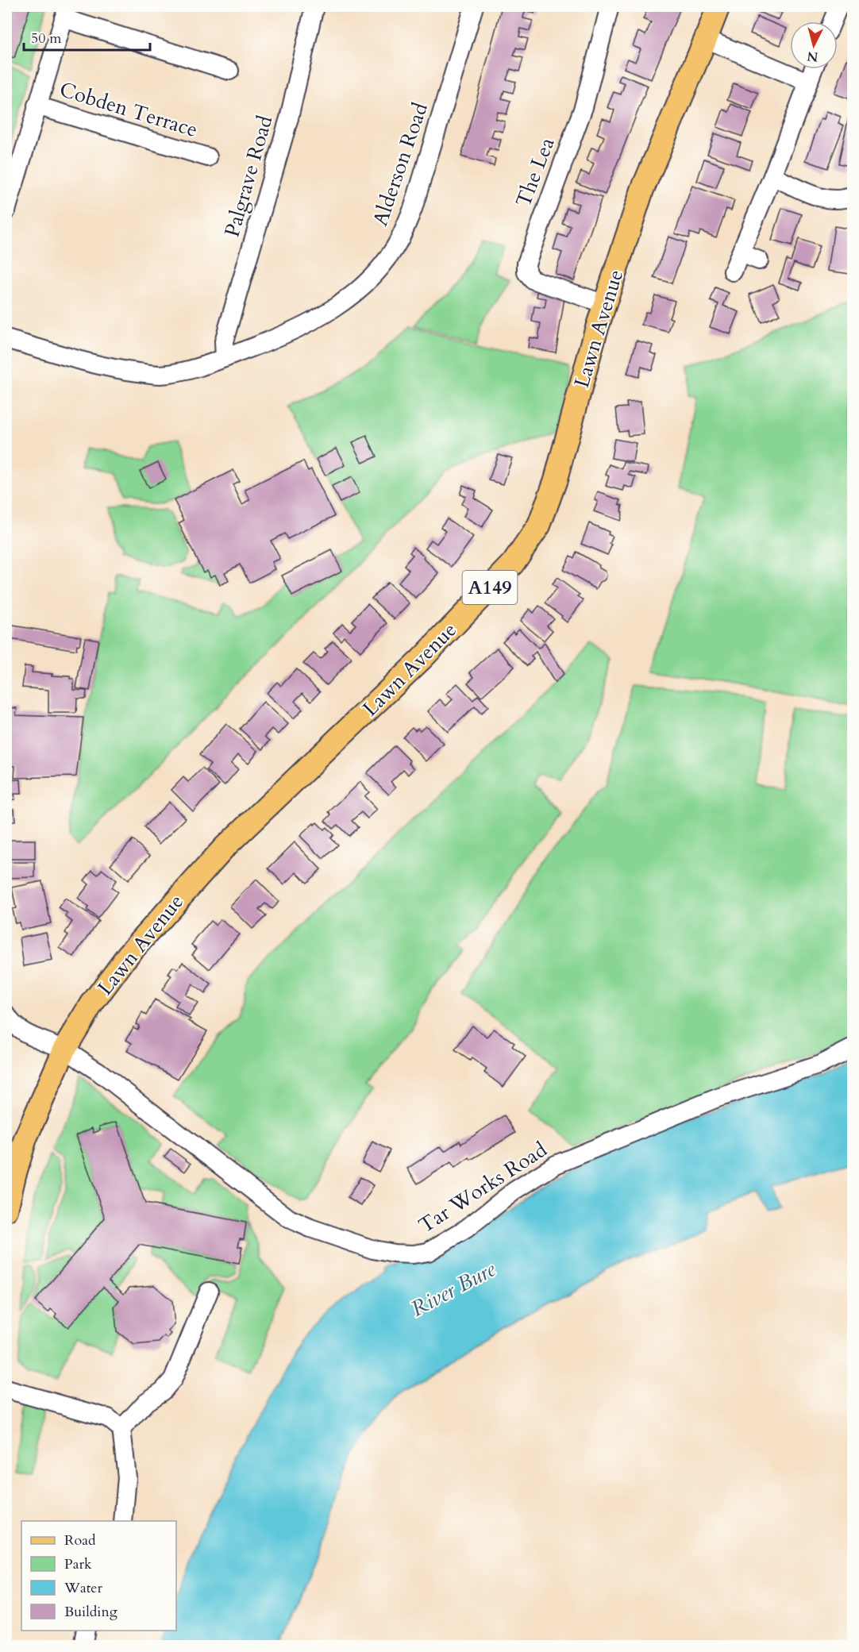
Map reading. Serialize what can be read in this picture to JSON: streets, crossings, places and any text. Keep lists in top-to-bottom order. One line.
{"streets":{"main road":["Lawn Avenue","A149"],"street":["Cobden Terrace","Alderson Road","The Lea","Palgrave Road","Tar Works Road"]},"crossings":[["Alderson Road","Palgrave Road"],["The Lea","Lawn Avenue"],["Lawn Avenue","A149"],["Lawn Avenue","Tar Works Road"],["A149","Tar Works Road"]],"water":["River Bure"],"legend":["Road","Park","Water","Building"],"scale_bar":"50 m","north":"bottom"}
